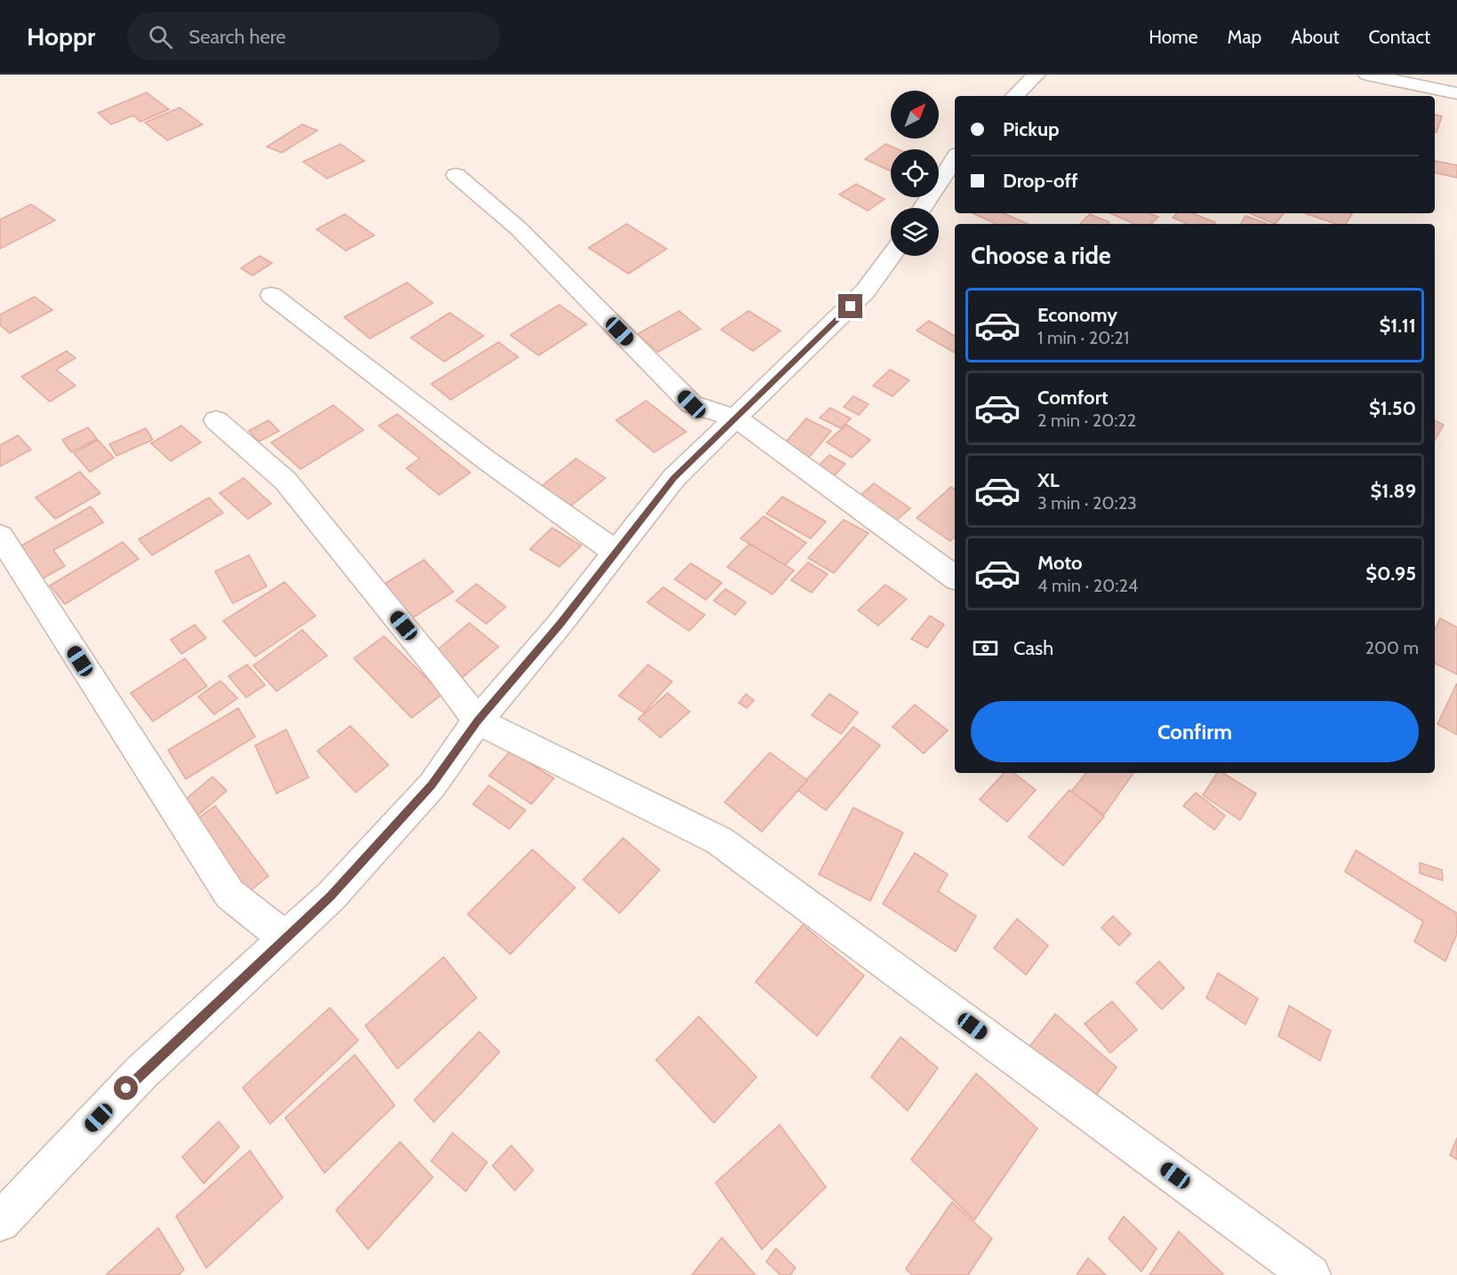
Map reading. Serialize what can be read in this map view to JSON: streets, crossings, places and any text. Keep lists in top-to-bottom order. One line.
{"north":"top right","page":{"header":"Hoppr","search":"Search here","nav":["Home","Map","About","Contact"],"banner":["Pickup","Drop-off"],"heading":"Choose a ride","list":[{"name":"Economy","note":"1 min · 20:21","value":"$1.11"},{"name":"Comfort","note":"2 min · 20:22","value":"$1.50"},{"name":"XL","note":"3 min · 20:23","value":"$1.89"},{"name":"Moto","note":"4 min · 20:24","value":"$0.95"}],"pay":["Cash","200 m"],"buttons":"Confirm"}}
